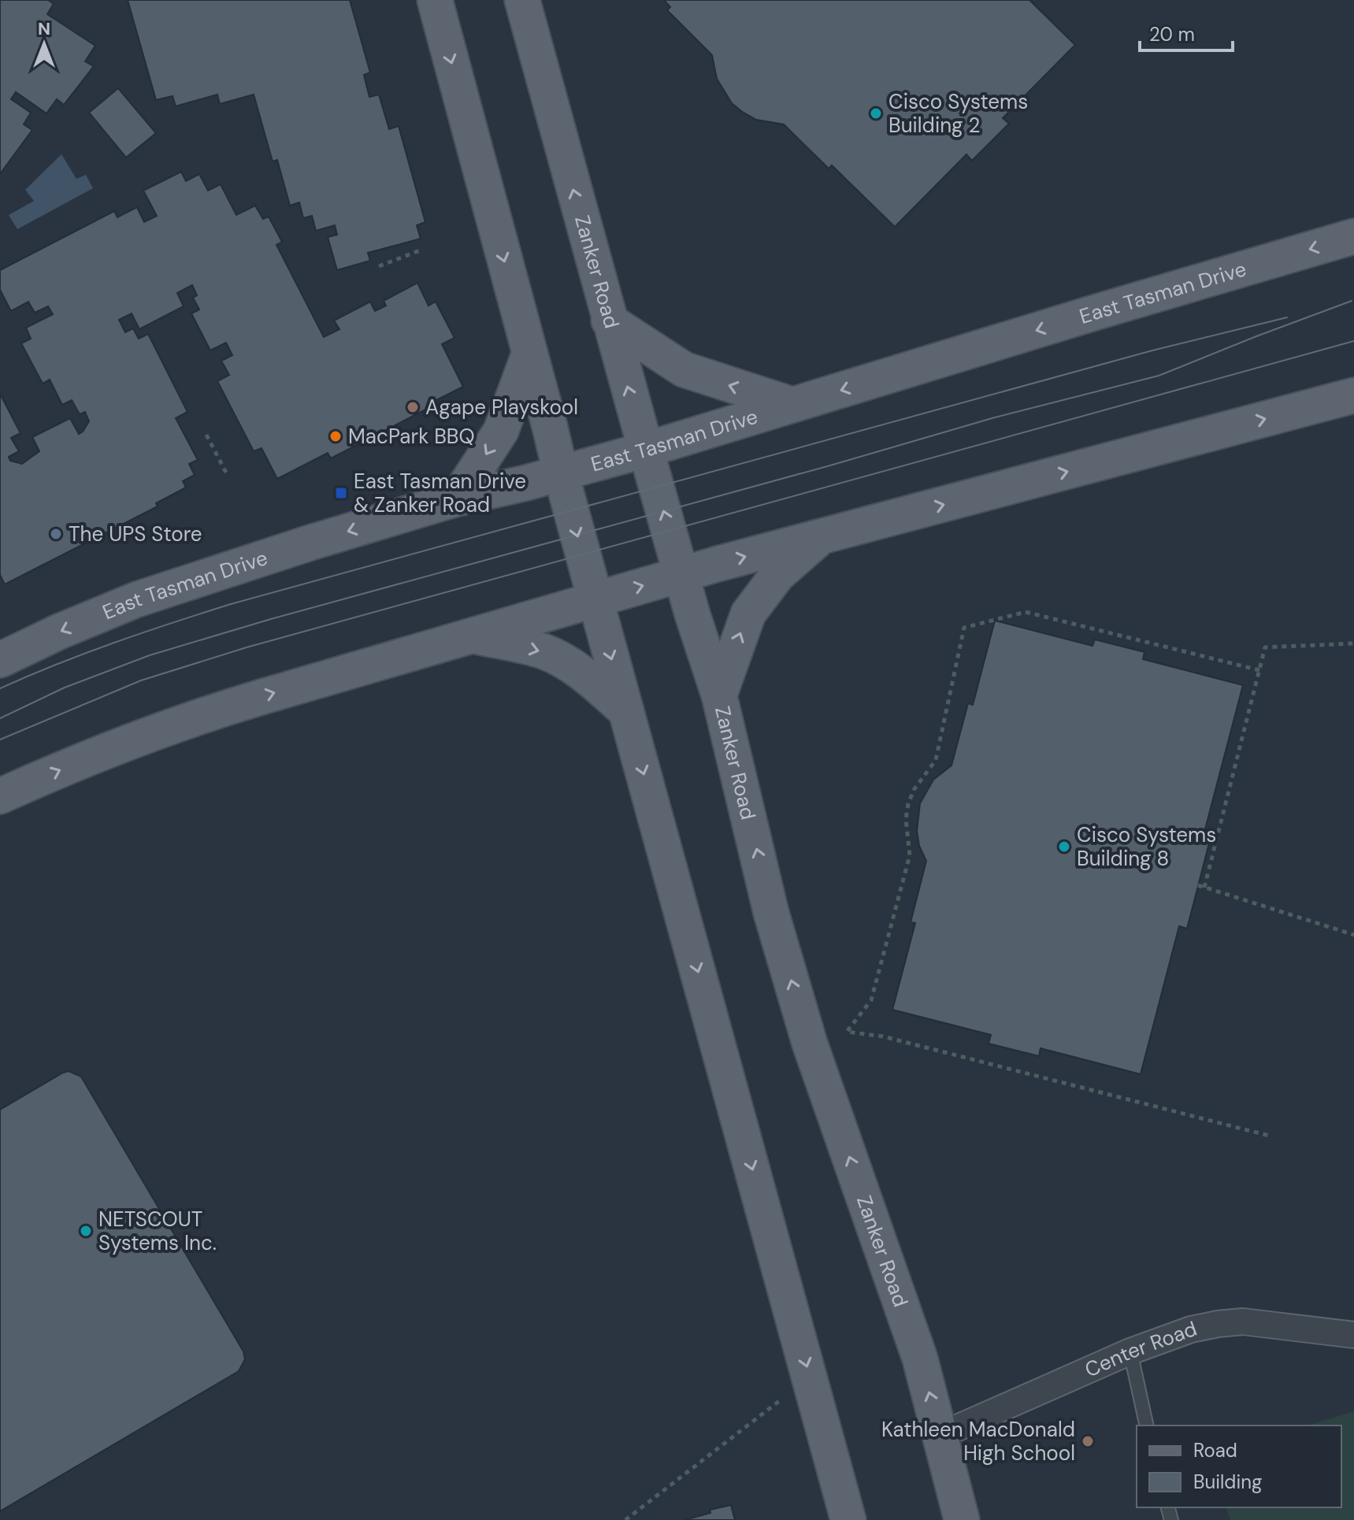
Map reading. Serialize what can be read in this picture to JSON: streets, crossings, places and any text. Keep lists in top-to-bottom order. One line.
{"streets":{"main road":["Zanker Road","East Tasman Drive"],"street":["Center Road"]},"crossings":[["Zanker Road","East Tasman Drive"],["Zanker Road","Center Road"]],"places":{"other":["Cisco Systems Building 2","Agape Playskool","MacPark BBQ","The UPS Store","Cisco Systems Building 8","NETSCOUT Systems Inc.","Kathleen MacDonald High School"],"transit":["East Tasman Drive & Zanker Road"]},"legend":["Road","Building"],"scale_bar":"20 m","north":"top"}
